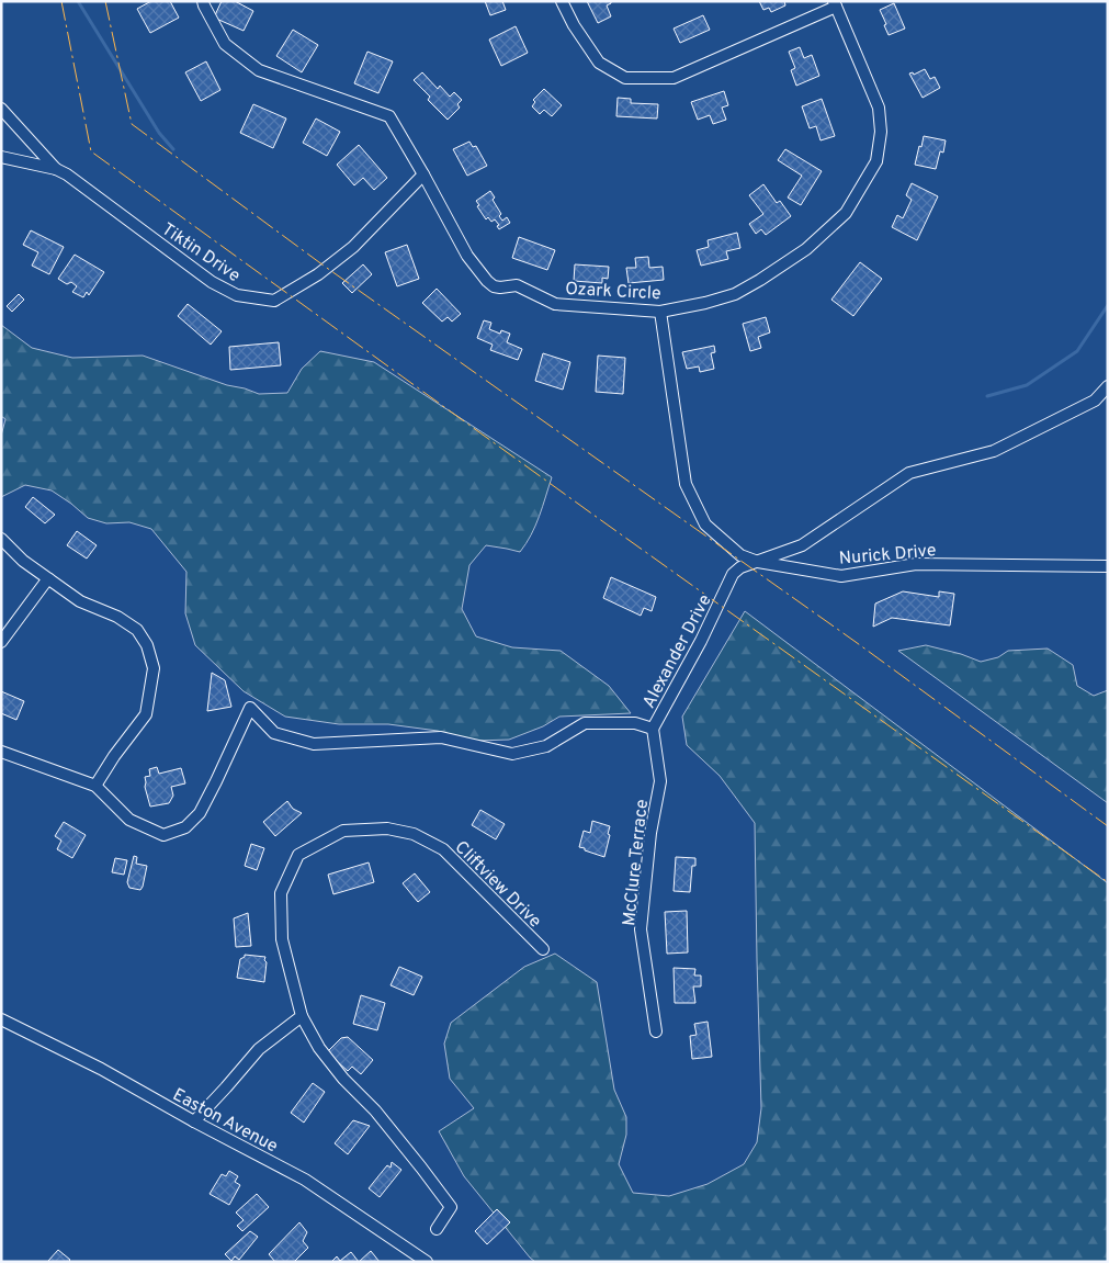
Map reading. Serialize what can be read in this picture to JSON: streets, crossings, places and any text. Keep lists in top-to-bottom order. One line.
{"streets":{"street":["Tiktin Drive","Ozark Circle","Nurick Drive","Alexander Drive","McClure Terrace","Cliftview Drive","Easton Avenue"]},"crossings":[["Tiktin Drive","Ozark Circle"],["Ozark Circle","Nurick Drive"],["Nurick Drive","Alexander Drive"],["Alexander Drive","McClure Terrace"]]}
